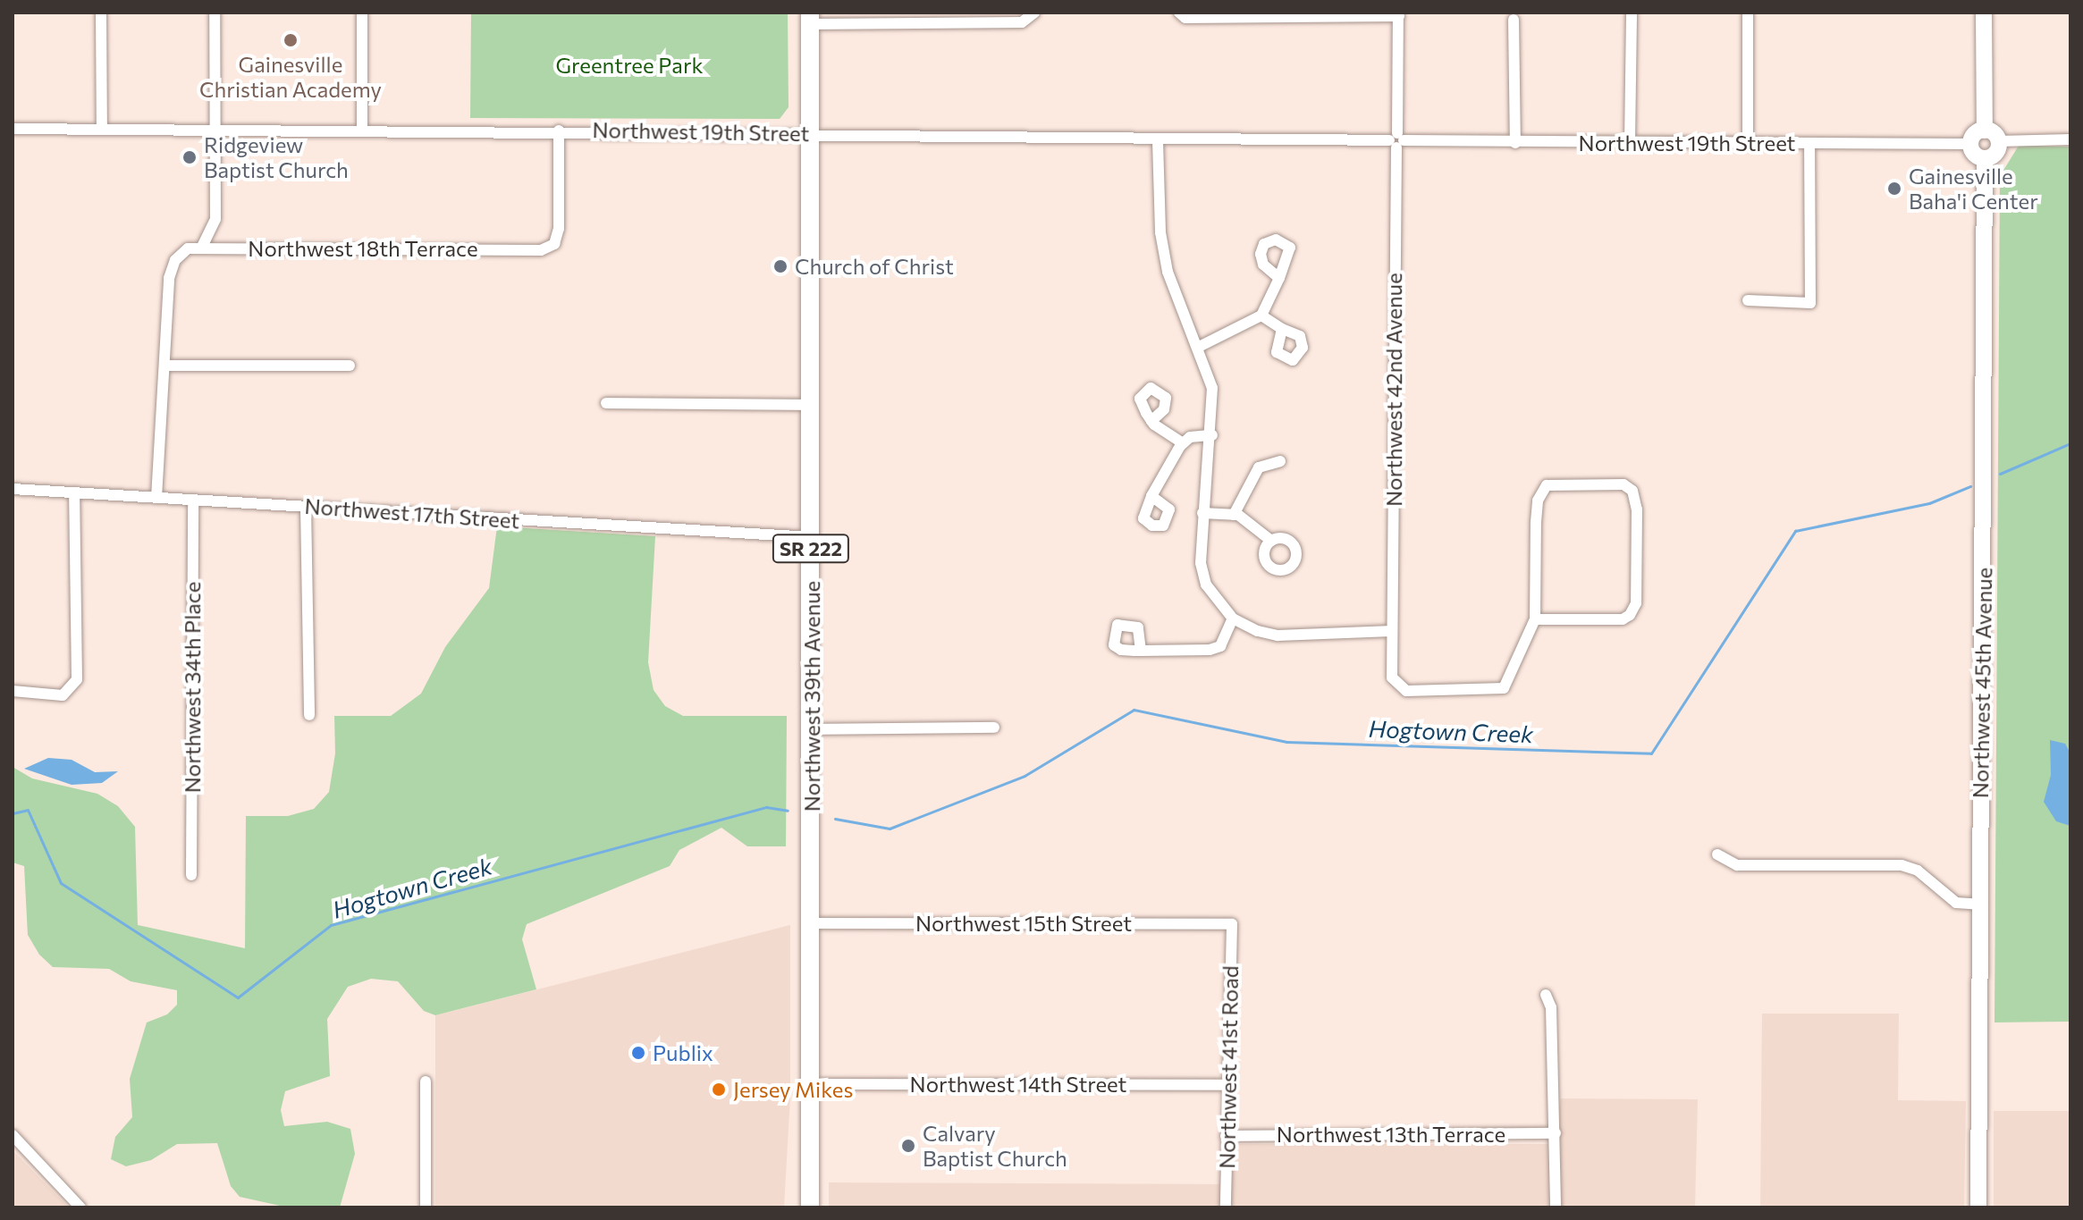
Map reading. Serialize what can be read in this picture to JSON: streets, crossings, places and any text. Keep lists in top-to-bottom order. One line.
{"streets":{"main road":["SR 222","Northwest 39th Avenue"],"street":["Northwest 19th Street","Northwest 18th Terrace","Northwest 42nd Avenue","Northwest 17th Street","Northwest 45th Avenue","Northwest 34th Place","Northwest 15th Street","Northwest 41st Road","Northwest 14th Street","Northwest 13th Terrace"]},"crossings":[["Northwest 19th Street","Northwest 18th Terrace"],["Northwest 19th Street","Northwest 42nd Avenue"],["Northwest 19th Street","Northwest 45th Avenue"],["Northwest 19th Street","Northwest 39th Avenue"],["Northwest 17th Street","Northwest 34th Place"],["Northwest 17th Street","Northwest 39th Avenue"],["Northwest 39th Avenue","Northwest 15th Street"],["Northwest 39th Avenue","Northwest 14th Street"],["Northwest 15th Street","Northwest 41st Road"],["Northwest 41st Road","Northwest 14th Street"],["Northwest 41st Road","Northwest 13th Terrace"]],"water":["Hogtown Creek"],"parks":["Greentree Park"],"places":["Gainesville Christian Academy","Ridgeview Baptist Church","Gainesville Baha'i Center","Church of Christ","Publix","Jersey Mikes","Calvary Baptist Church"]}
